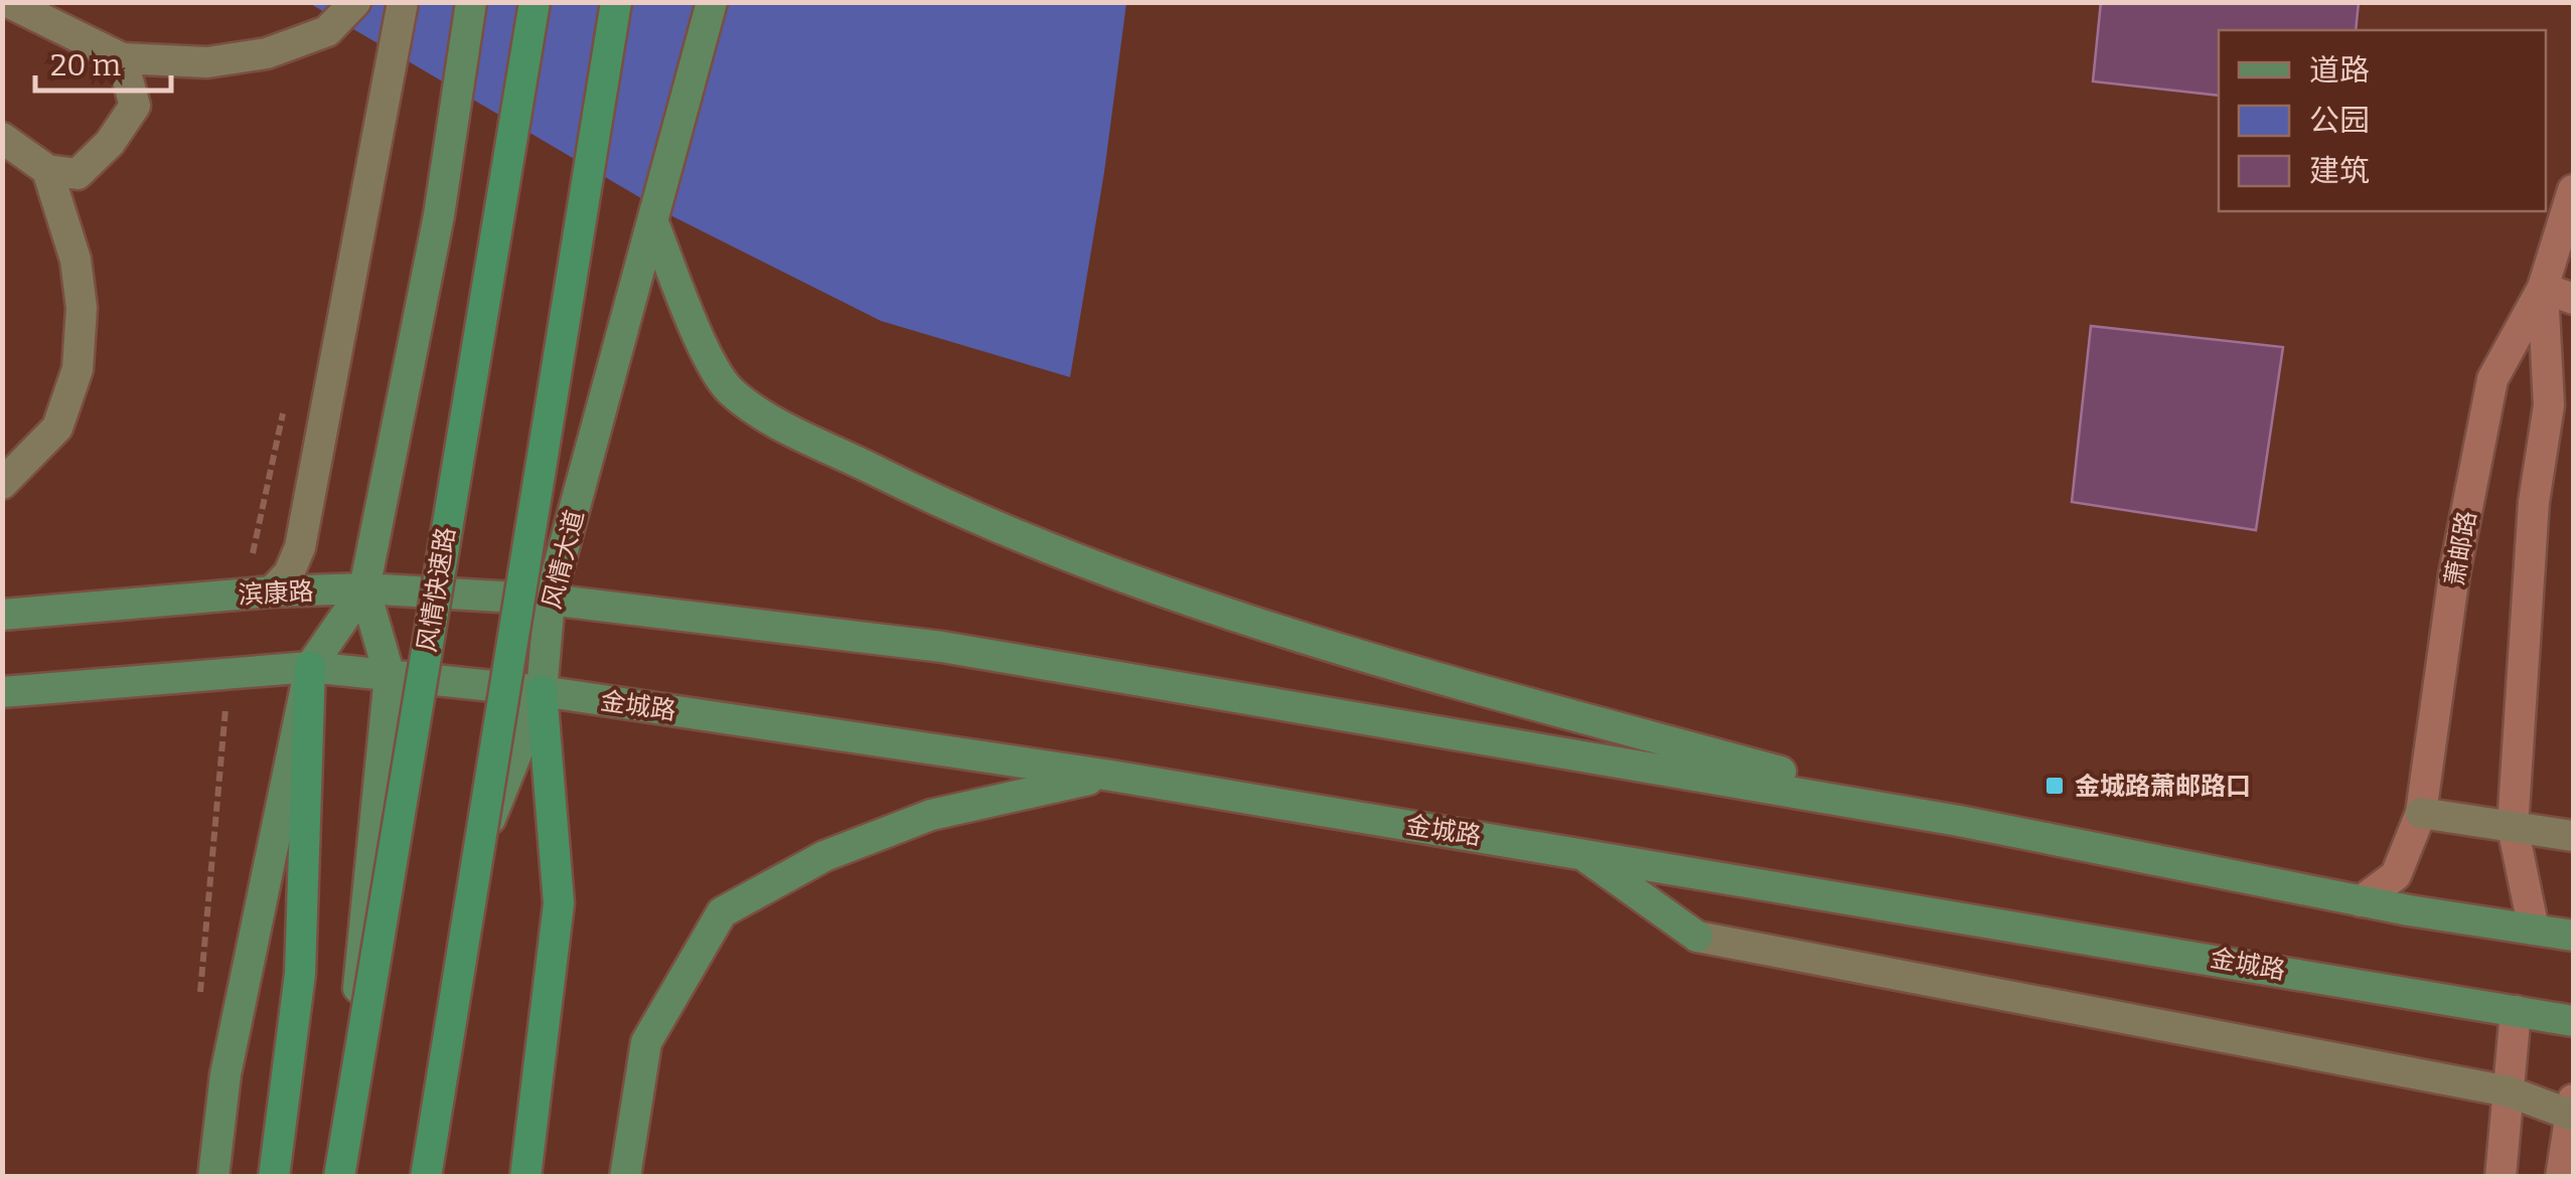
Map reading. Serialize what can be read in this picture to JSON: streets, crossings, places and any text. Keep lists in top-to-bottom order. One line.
{"streets":{"highway":["风情快速路"],"main road":["风情大道","滨康路","金城路"],"street":["萧邮路"]},"crossings":[["风情大道","滨康路"],["风情大道","金城路"]],"places":{"transit":["金城路萧邮路口"]},"legend":["道路","公园","建筑"],"scale_bar":"20 m"}
